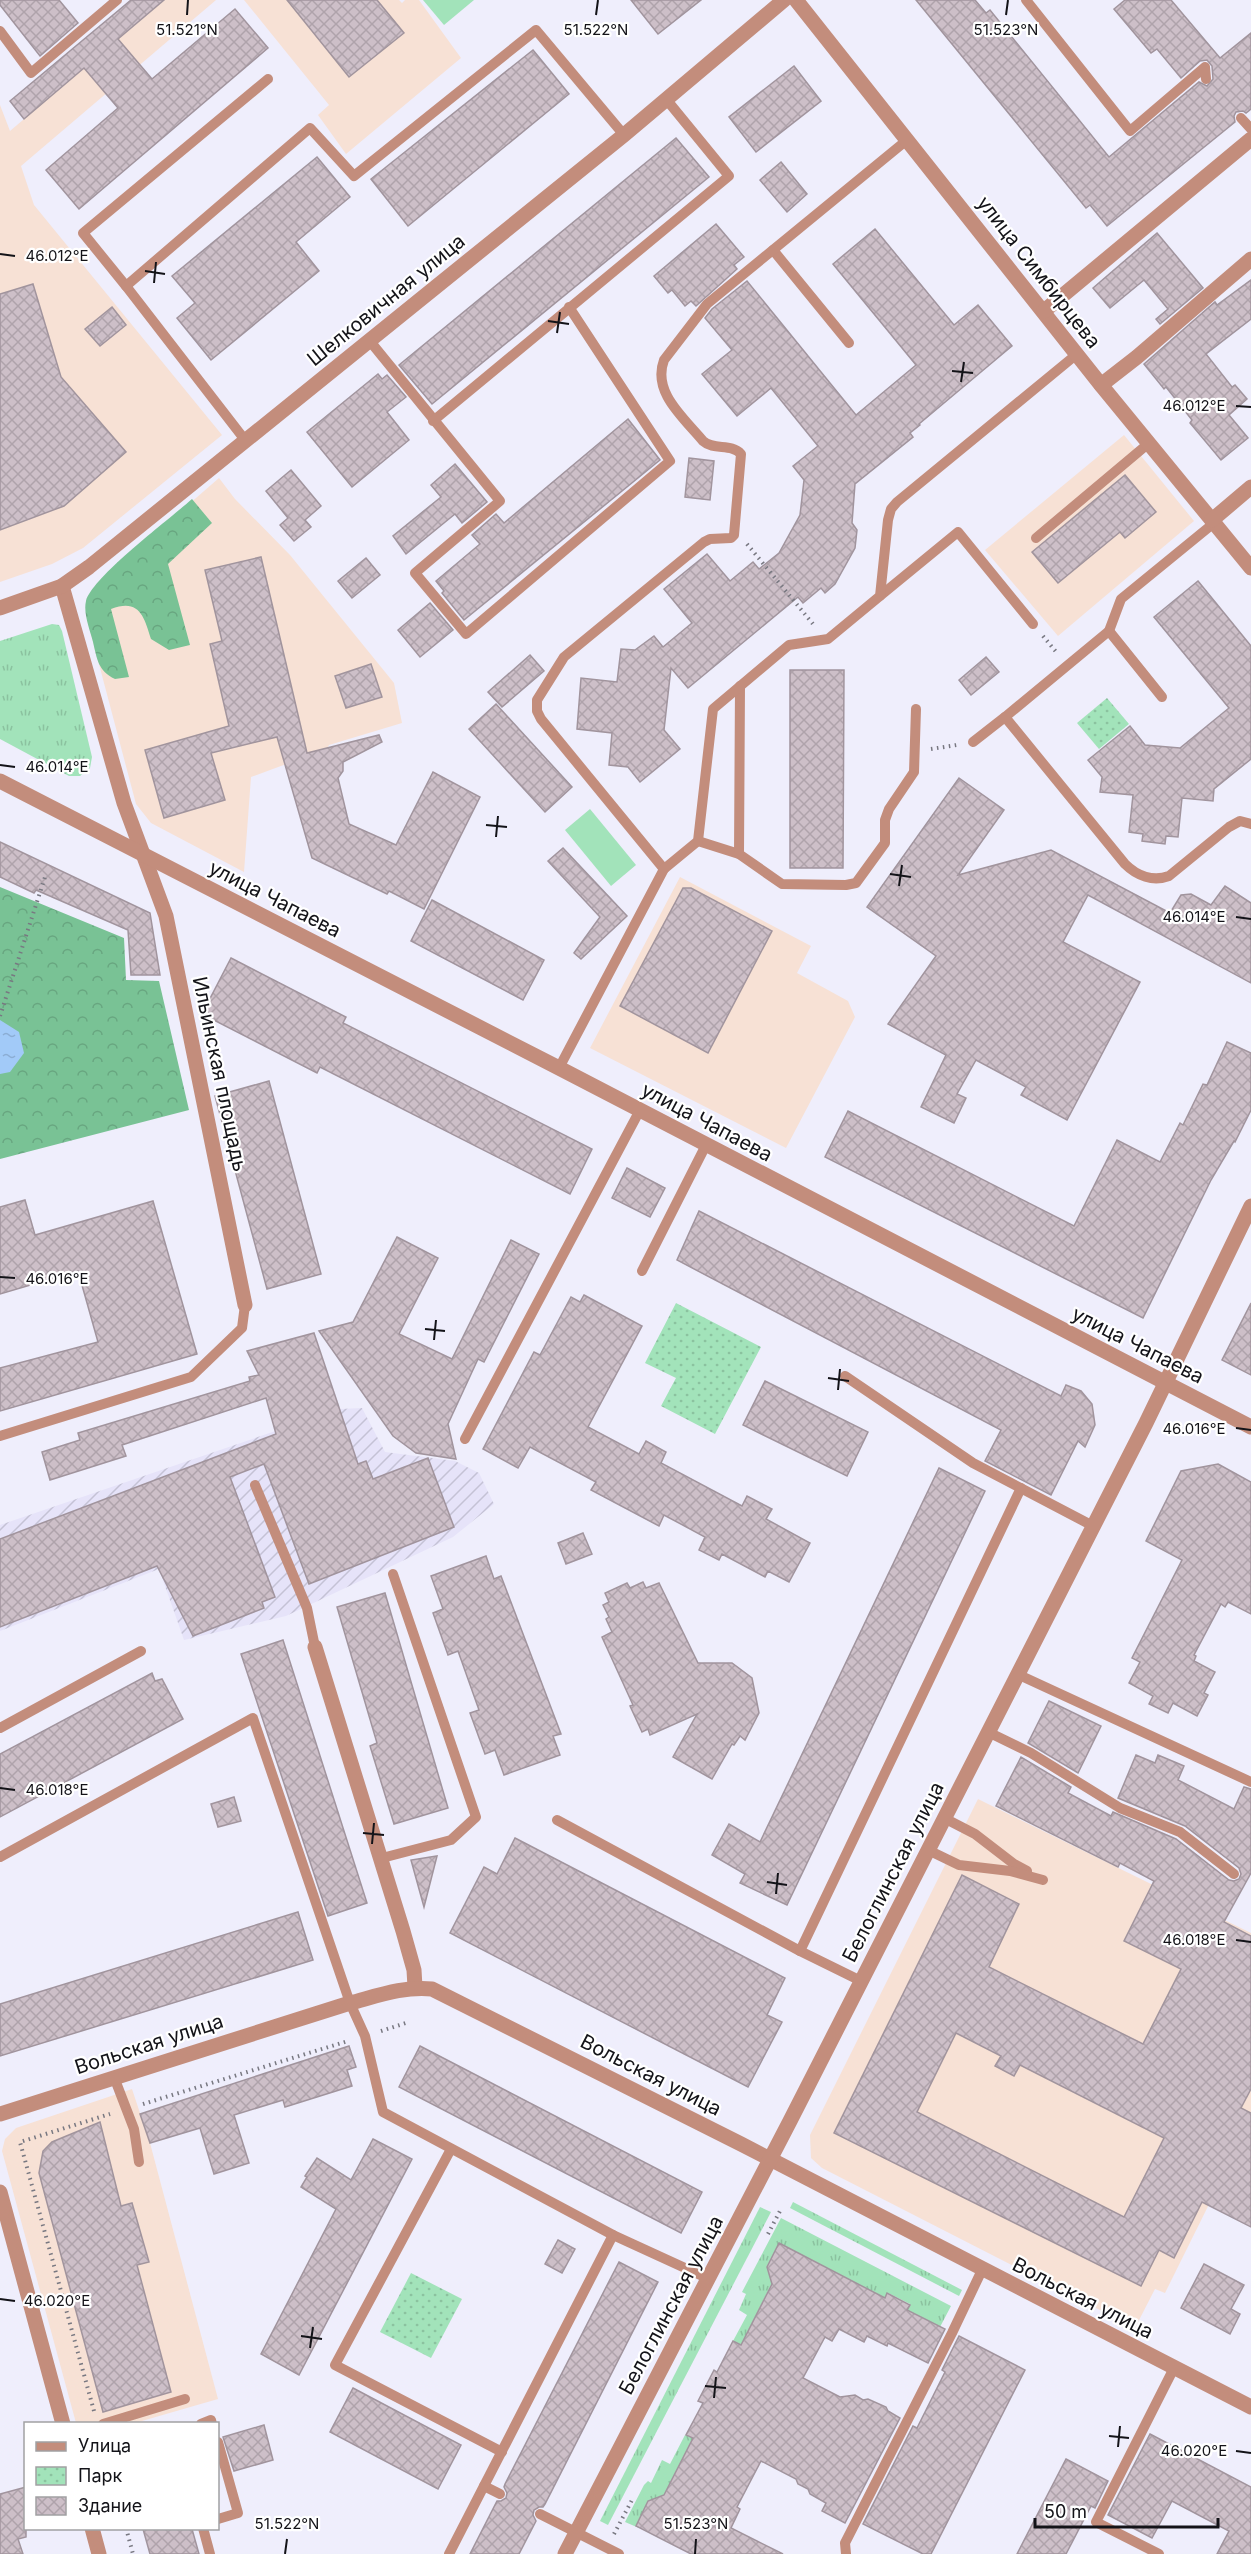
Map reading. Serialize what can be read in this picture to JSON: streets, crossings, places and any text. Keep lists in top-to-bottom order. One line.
{"streets":{"street":["улица Симбирцева","Шелковичная улица","улица Чапаева","Ильинская площадь","Белоглинская улица","Вольская улица"]},"crossings":[["Шелковичная улица","Ильинская площадь"],["улица Чапаева","Ильинская площадь"],["улица Чапаева","Белоглинская улица"],["Белоглинская улица","Вольская улица"]],"legend":["Улица","Парк","Здание"],"scale_bar":"50 m","coordinates":["51.521°N","51.522°N","51.523°N","46.012°E","46.014°E","46.016°E","46.018°E","46.020°E"]}
